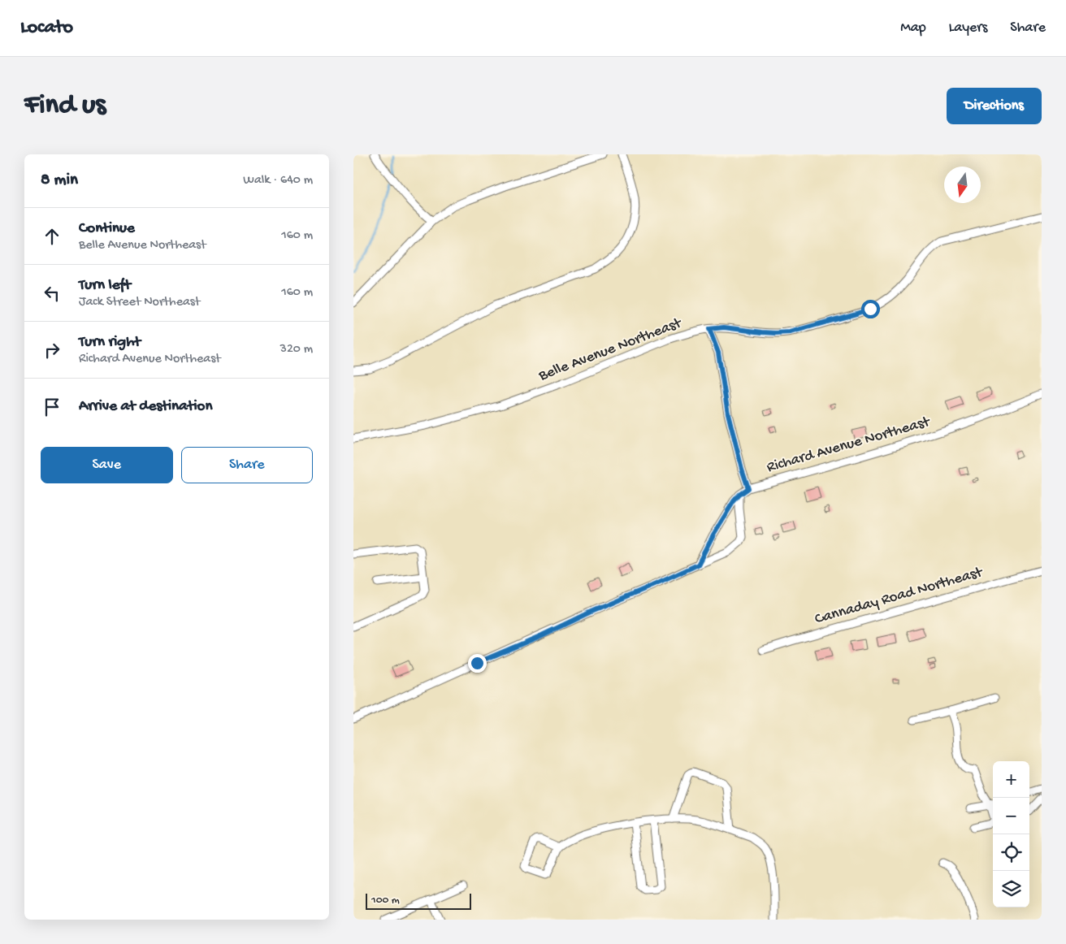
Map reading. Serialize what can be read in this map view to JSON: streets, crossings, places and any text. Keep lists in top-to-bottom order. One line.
{"streets":{"street":["Belle Avenue Northeast","Richard Avenue Northeast","Cannaday Road Northeast"]},"scale_bar":"100 m","north":"bottom","page":{"header":"Locato","nav":["Map","Layers","Share"],"buttons":["Directions",["Save","Share"]],"title":"Find us","heading":["8 min","Walk · 640 m"],"list":[["Continue","Belle Avenue Northeast","160 m"],["Turn left","Jack Street Northeast","160 m"],["Turn right","Richard Avenue Northeast","320 m"],"Arrive at destination"],"map_buttons":["+","−"],"scale":"100 m"}}
